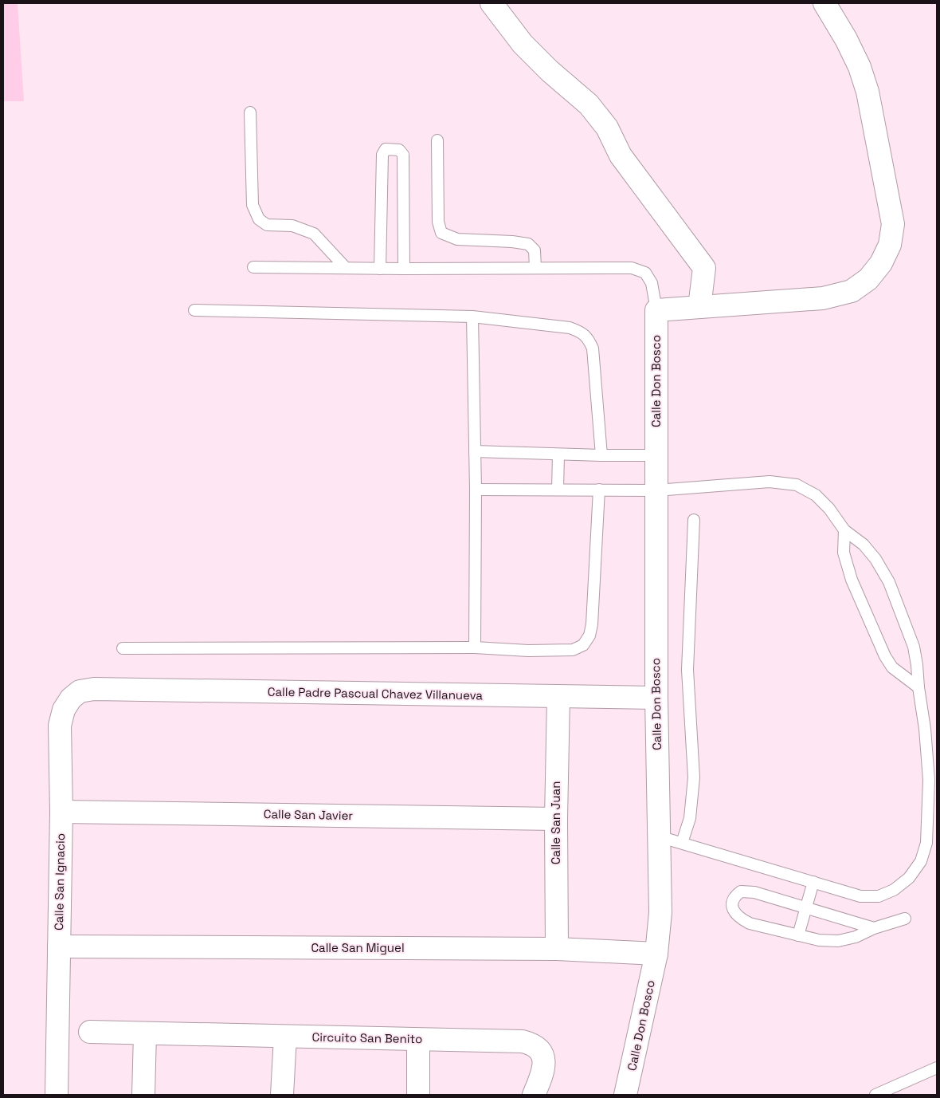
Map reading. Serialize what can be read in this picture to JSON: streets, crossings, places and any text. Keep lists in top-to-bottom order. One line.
{"streets":{"street":["Calle Don Bosco","Calle Padre Pascual Chavez Villanueva","Calle San Javier","Calle San Juan","Calle San Ignacio","Calle San Miguel","Circuito San Benito"]},"crossings":[["Calle Don Bosco","Calle Padre Pascual Chavez Villanueva"],["Calle Don Bosco","Calle San Miguel"],["Calle Padre Pascual Chavez Villanueva","Calle San Juan"],["Calle Padre Pascual Chavez Villanueva","Calle San Ignacio"],["Calle San Javier","Calle San Juan"],["Calle San Javier","Calle San Ignacio"],["Calle San Juan","Calle San Miguel"],["Calle San Ignacio","Calle San Miguel"]]}
